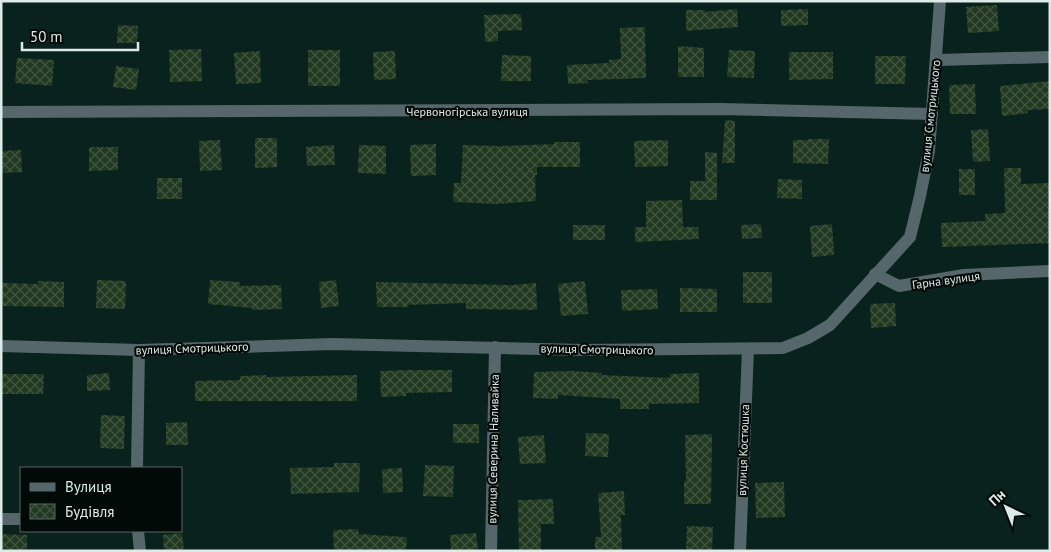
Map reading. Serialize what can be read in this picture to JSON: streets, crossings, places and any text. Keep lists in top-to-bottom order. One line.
{"streets":{"street":["Червоногірська вулиця","вулиця Смотрицького","Гарна вулиця","вулиця Северина Наливайка","вулиця Костюшка"]},"crossings":[["Червоногірська вулиця","вулиця Смотрицького"],["вулиця Смотрицького","Гарна вулиця"],["вулиця Смотрицького","вулиця Северина Наливайка"],["вулиця Смотрицького","вулиця Костюшка"]],"legend":["Вулиця","Будівля"],"scale_bar":"50 m","north":"top left"}
